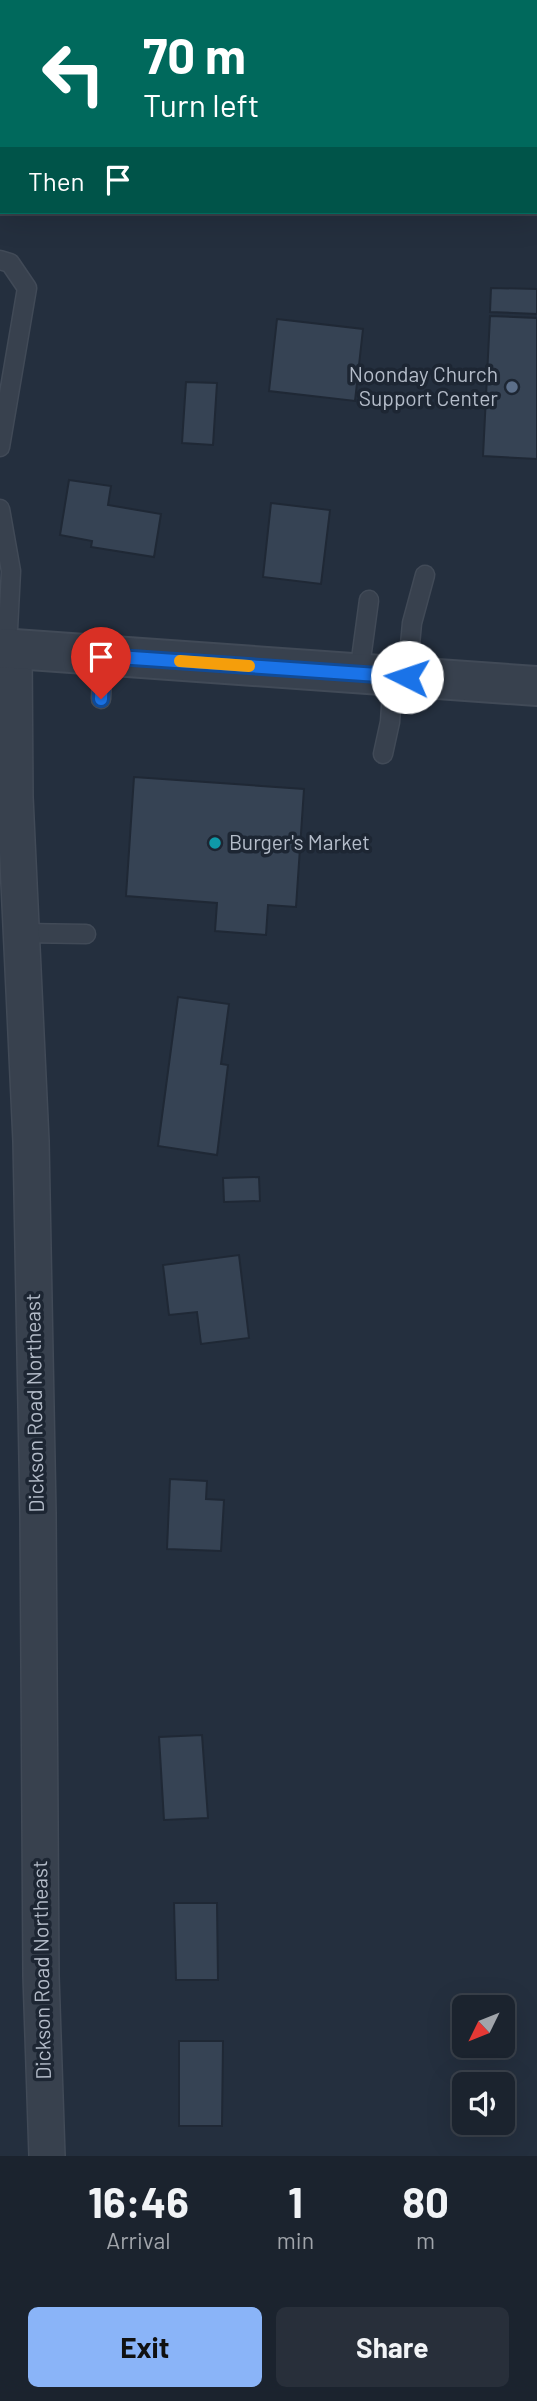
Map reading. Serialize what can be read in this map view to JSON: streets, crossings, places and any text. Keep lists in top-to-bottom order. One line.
{"streets":{"street":["Dickson Road Northeast"]},"places":["Noonday Church Support Center","Burger's Market"],"north":"bottom left","page":{"turn":["70 m","Turn left"],"then":"Then","eta":["16:46","Arrival","1","min","80","m"],"buttons":["Exit","Share"]}}
